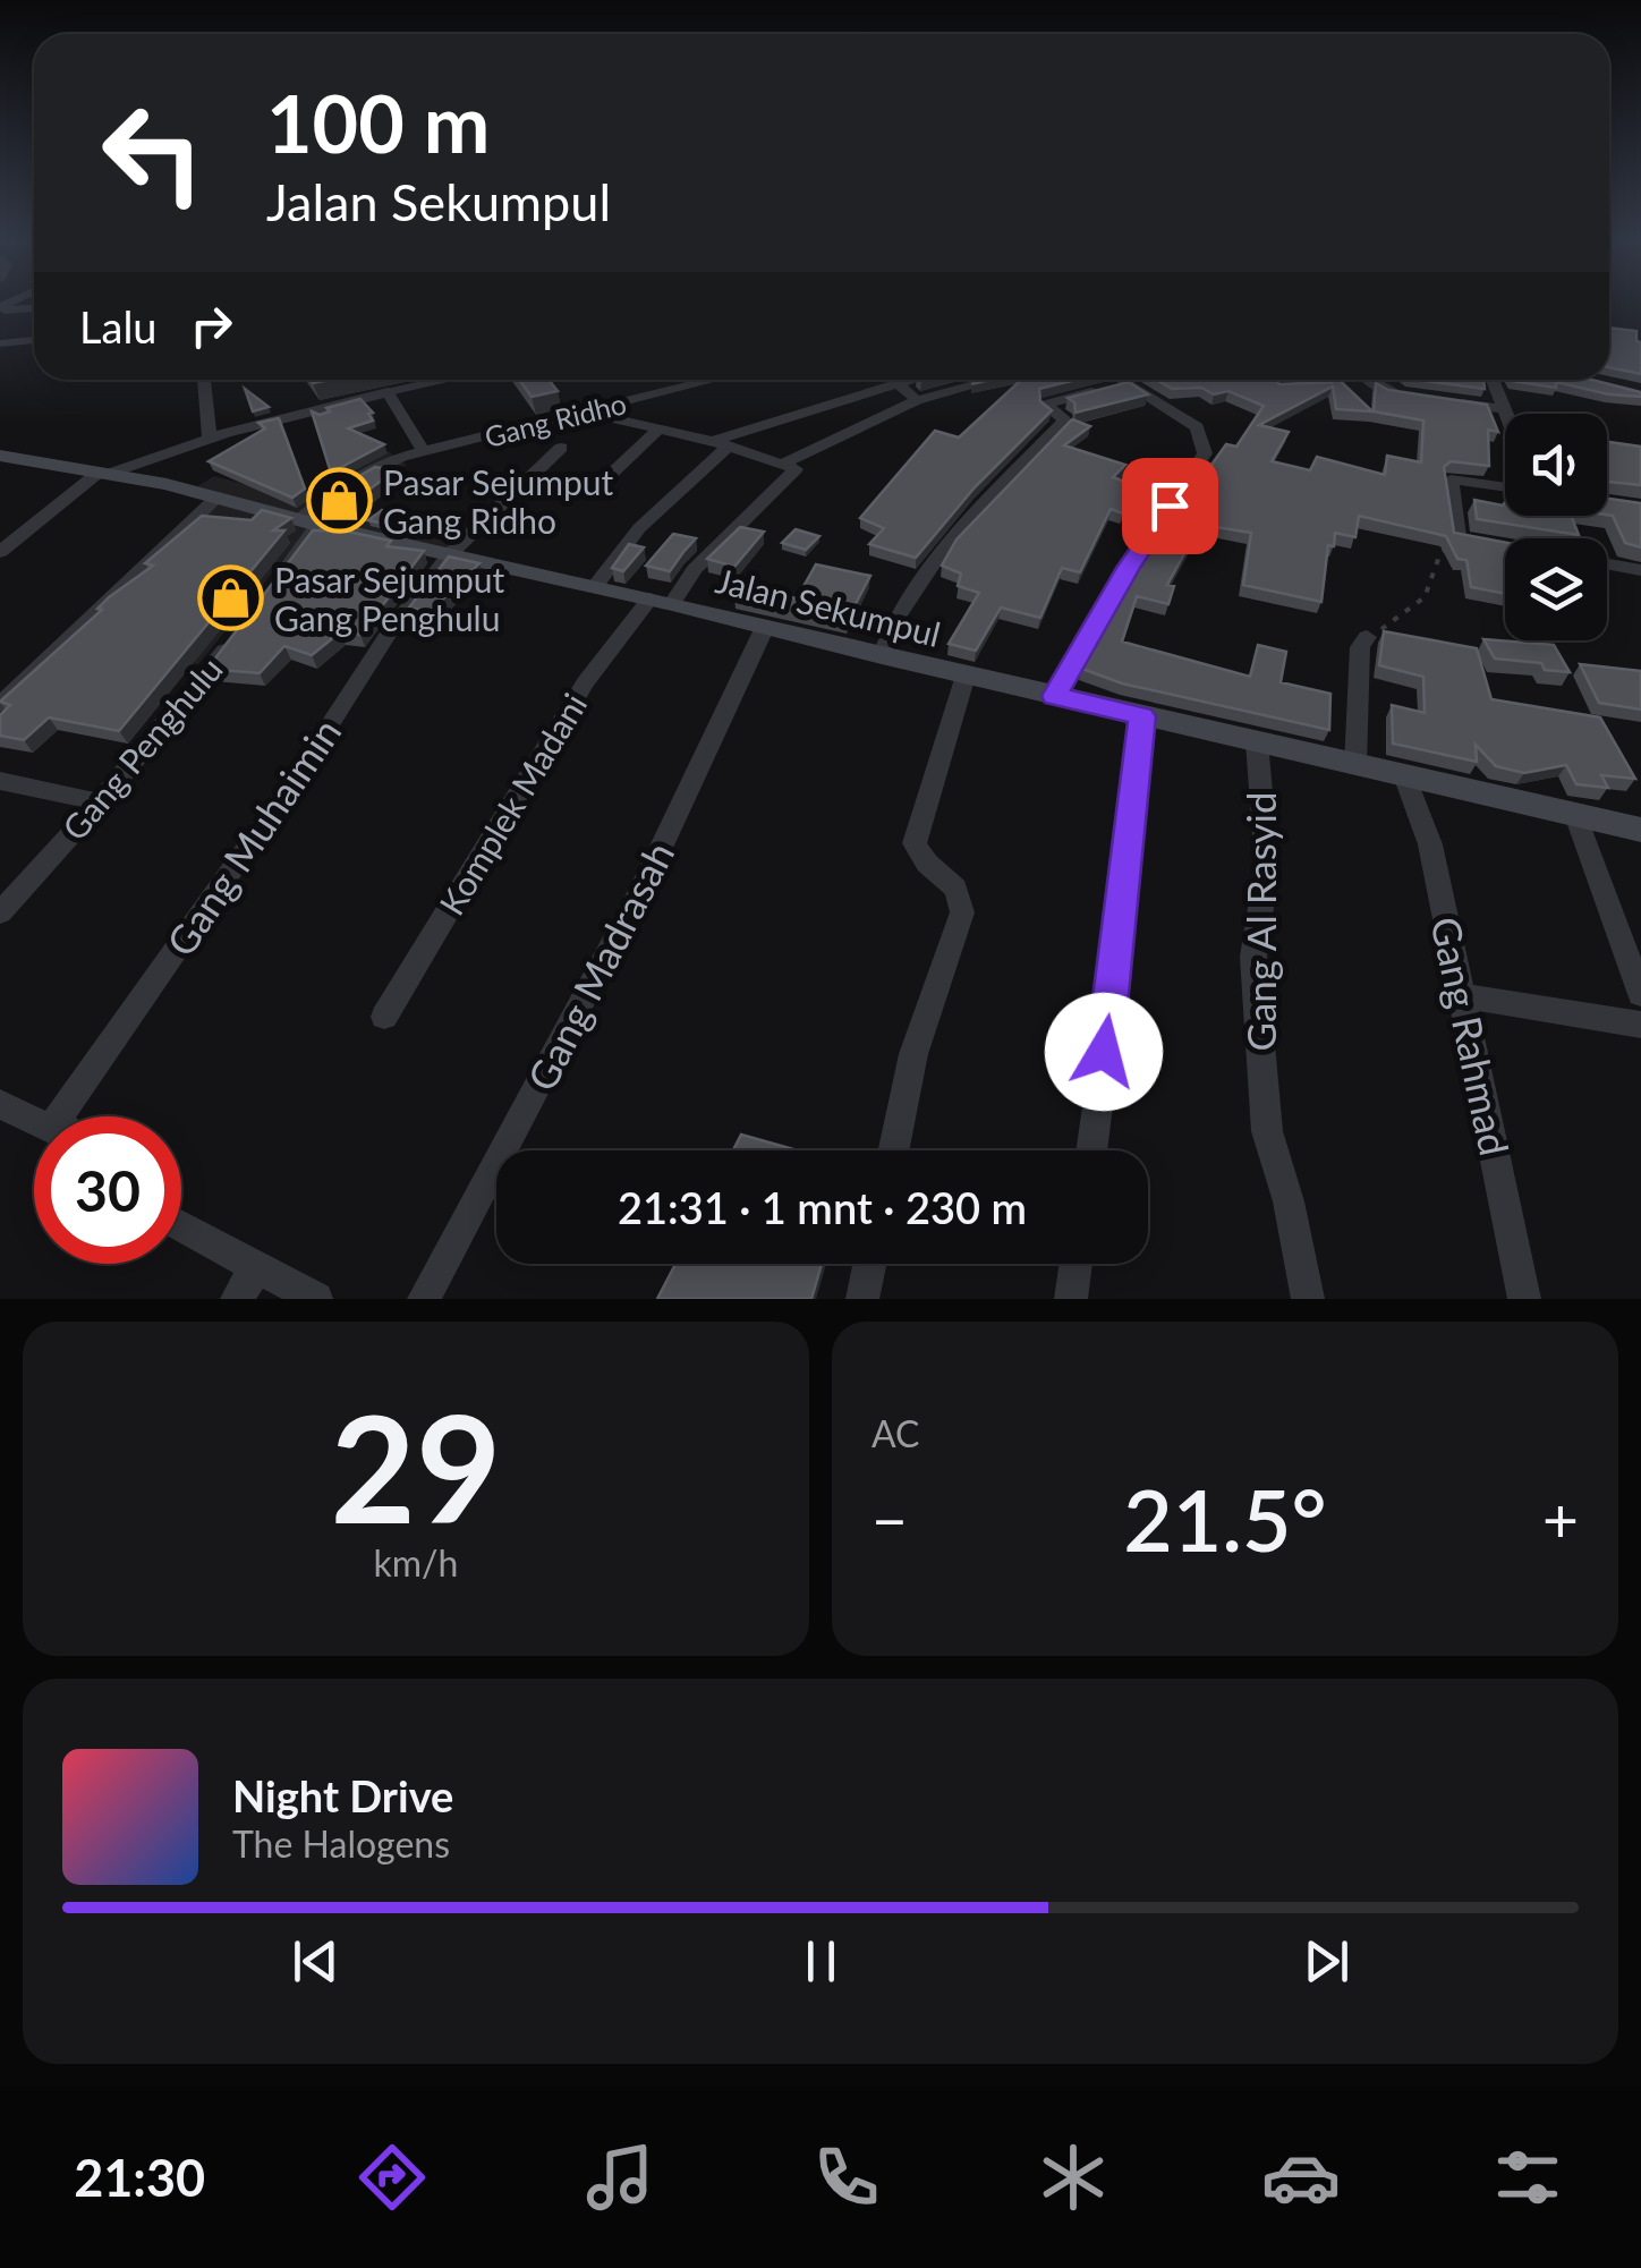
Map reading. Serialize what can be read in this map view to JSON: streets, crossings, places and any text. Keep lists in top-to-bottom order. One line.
{"streets":{"main road":["Jalan Sekumpul"],"street":["Gang Ridho","Gang Penghulu","Komplek Madani","Gang Muhaimin","Gang Al Rasyid","Gang Madrasah","Gang Rahmad"]},"crossings":[["Gang Ridho","Jalan Sekumpul"],["Jalan Sekumpul","Komplek Madani"],["Jalan Sekumpul","Gang Muhaimin"],["Jalan Sekumpul","Gang Al Rasyid"],["Jalan Sekumpul","Gang Madrasah"],["Jalan Sekumpul","Gang Rahmad"]],"places":{"shop":["Pasar Sejumput Gang Ridho","Pasar Sejumput Gang Penghulu"]},"page":{"turn":["100 m","Jalan Sekumpul"],"then":"Lalu","limit":"30","trip":"21:31 · 1 mnt · 230 m","tile":[["29","km/h"],"AC"],"heat":["−","21.5°","+"],"song":["Night Drive","The Halogens"],"tabs":"21:30"}}
